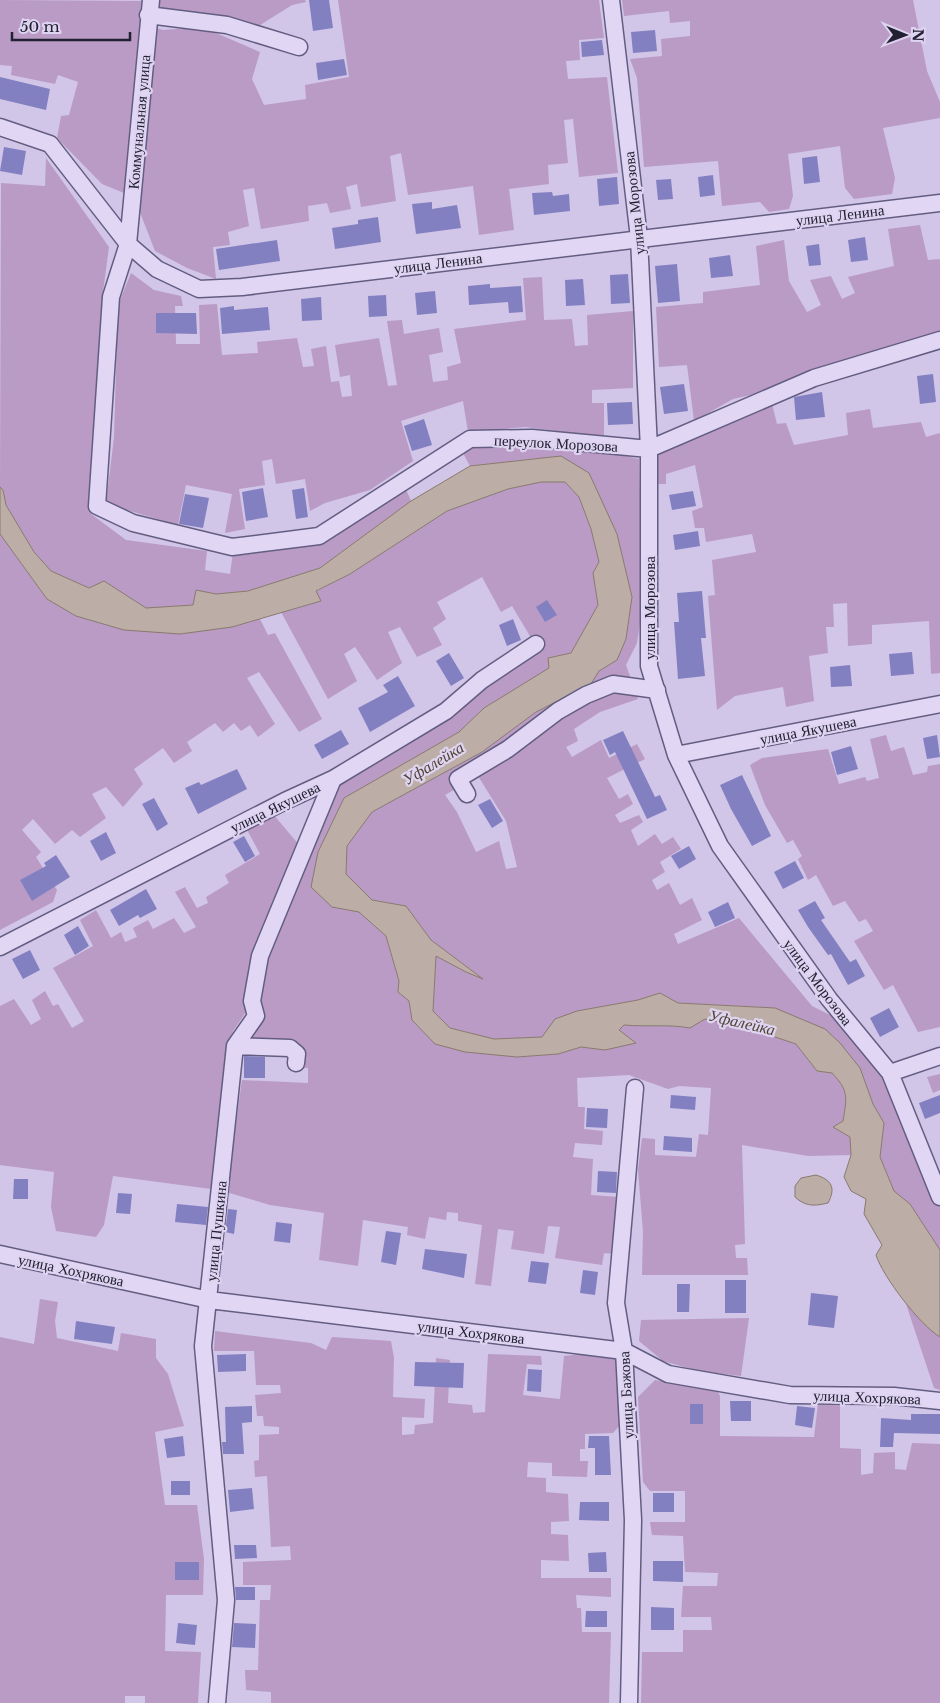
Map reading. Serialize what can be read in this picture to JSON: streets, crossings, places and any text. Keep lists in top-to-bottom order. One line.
{"streets":{"street":["Коммунальная улица","улица Морозова","улица Ленина","переулок Морозова","улица Якушева","улица Пушкина","улица Хохрякова","улица Бажова"]},"crossings":[["Коммунальная улица","улица Ленина"],["Коммунальная улица","переулок Морозова"],["улица Морозова","улица Ленина"],["улица Морозова","переулок Морозова"],["улица Морозова","улица Якушева"],["улица Якушева","улица Пушкина"],["улица Пушкина","улица Хохрякова"],["улица Хохрякова","улица Бажова"]],"water":["Уфалейка"],"scale_bar":"50 m","north":"right"}
